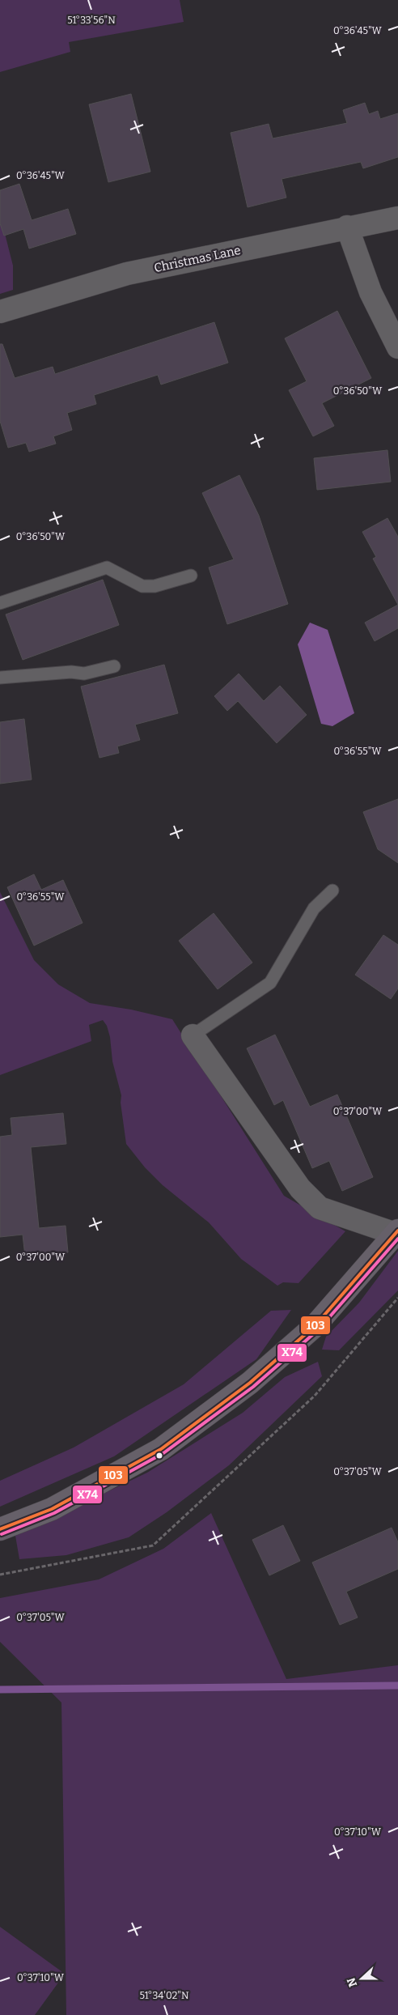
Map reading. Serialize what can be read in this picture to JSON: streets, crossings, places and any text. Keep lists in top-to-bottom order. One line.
{"streets":{"street":["Christmas Lane"]},"lines":["transit line 103","transit line X74"],"north":"left","coordinates":["51°33'56\"N","0°36'45\"W","0°36'50\"W","0°36'55\"W","0°37'00\"W","0°37'05\"W","0°37'10\"W","51°34'02\"N"]}
